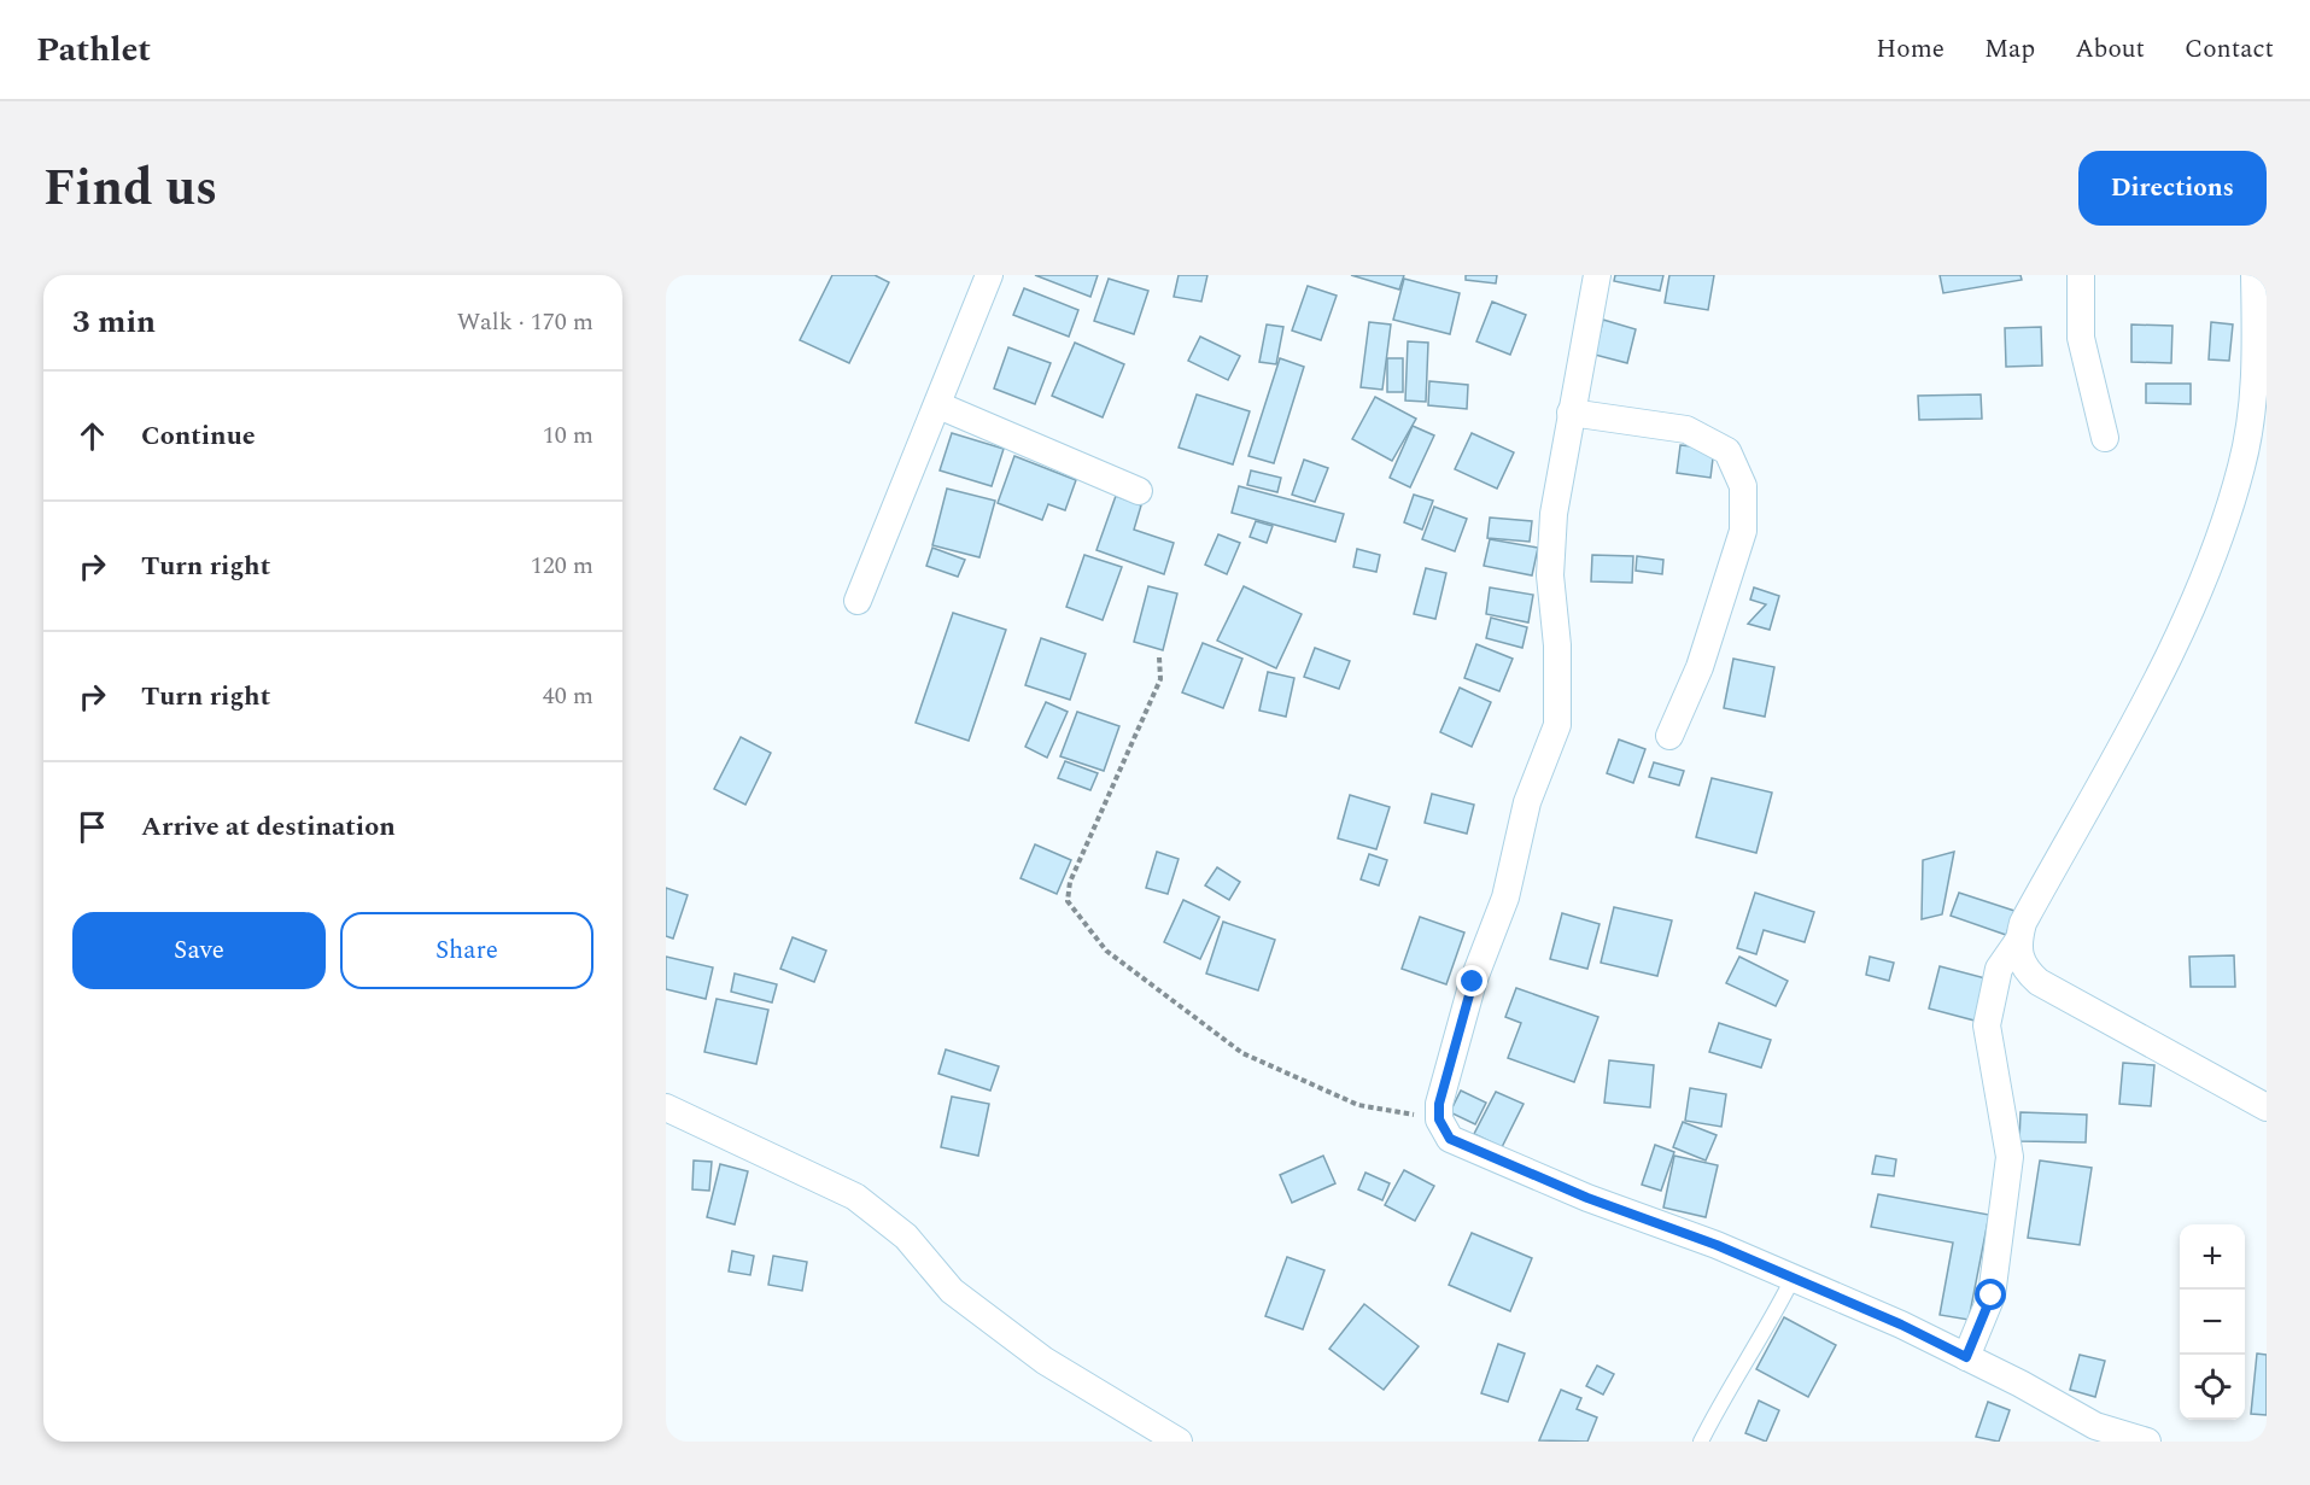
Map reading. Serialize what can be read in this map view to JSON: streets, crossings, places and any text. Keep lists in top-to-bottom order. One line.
{"page":{"header":"Pathlet","nav":["Home","Map","About","Contact"],"title":"Find us","buttons":["Directions",["Save","Share"]],"heading":["3 min","Walk · 170 m"],"list":[["Continue","10 m"],["Turn right","120 m"],["Turn right","40 m"],"Arrive at destination"],"map_buttons":["+","−"]}}
